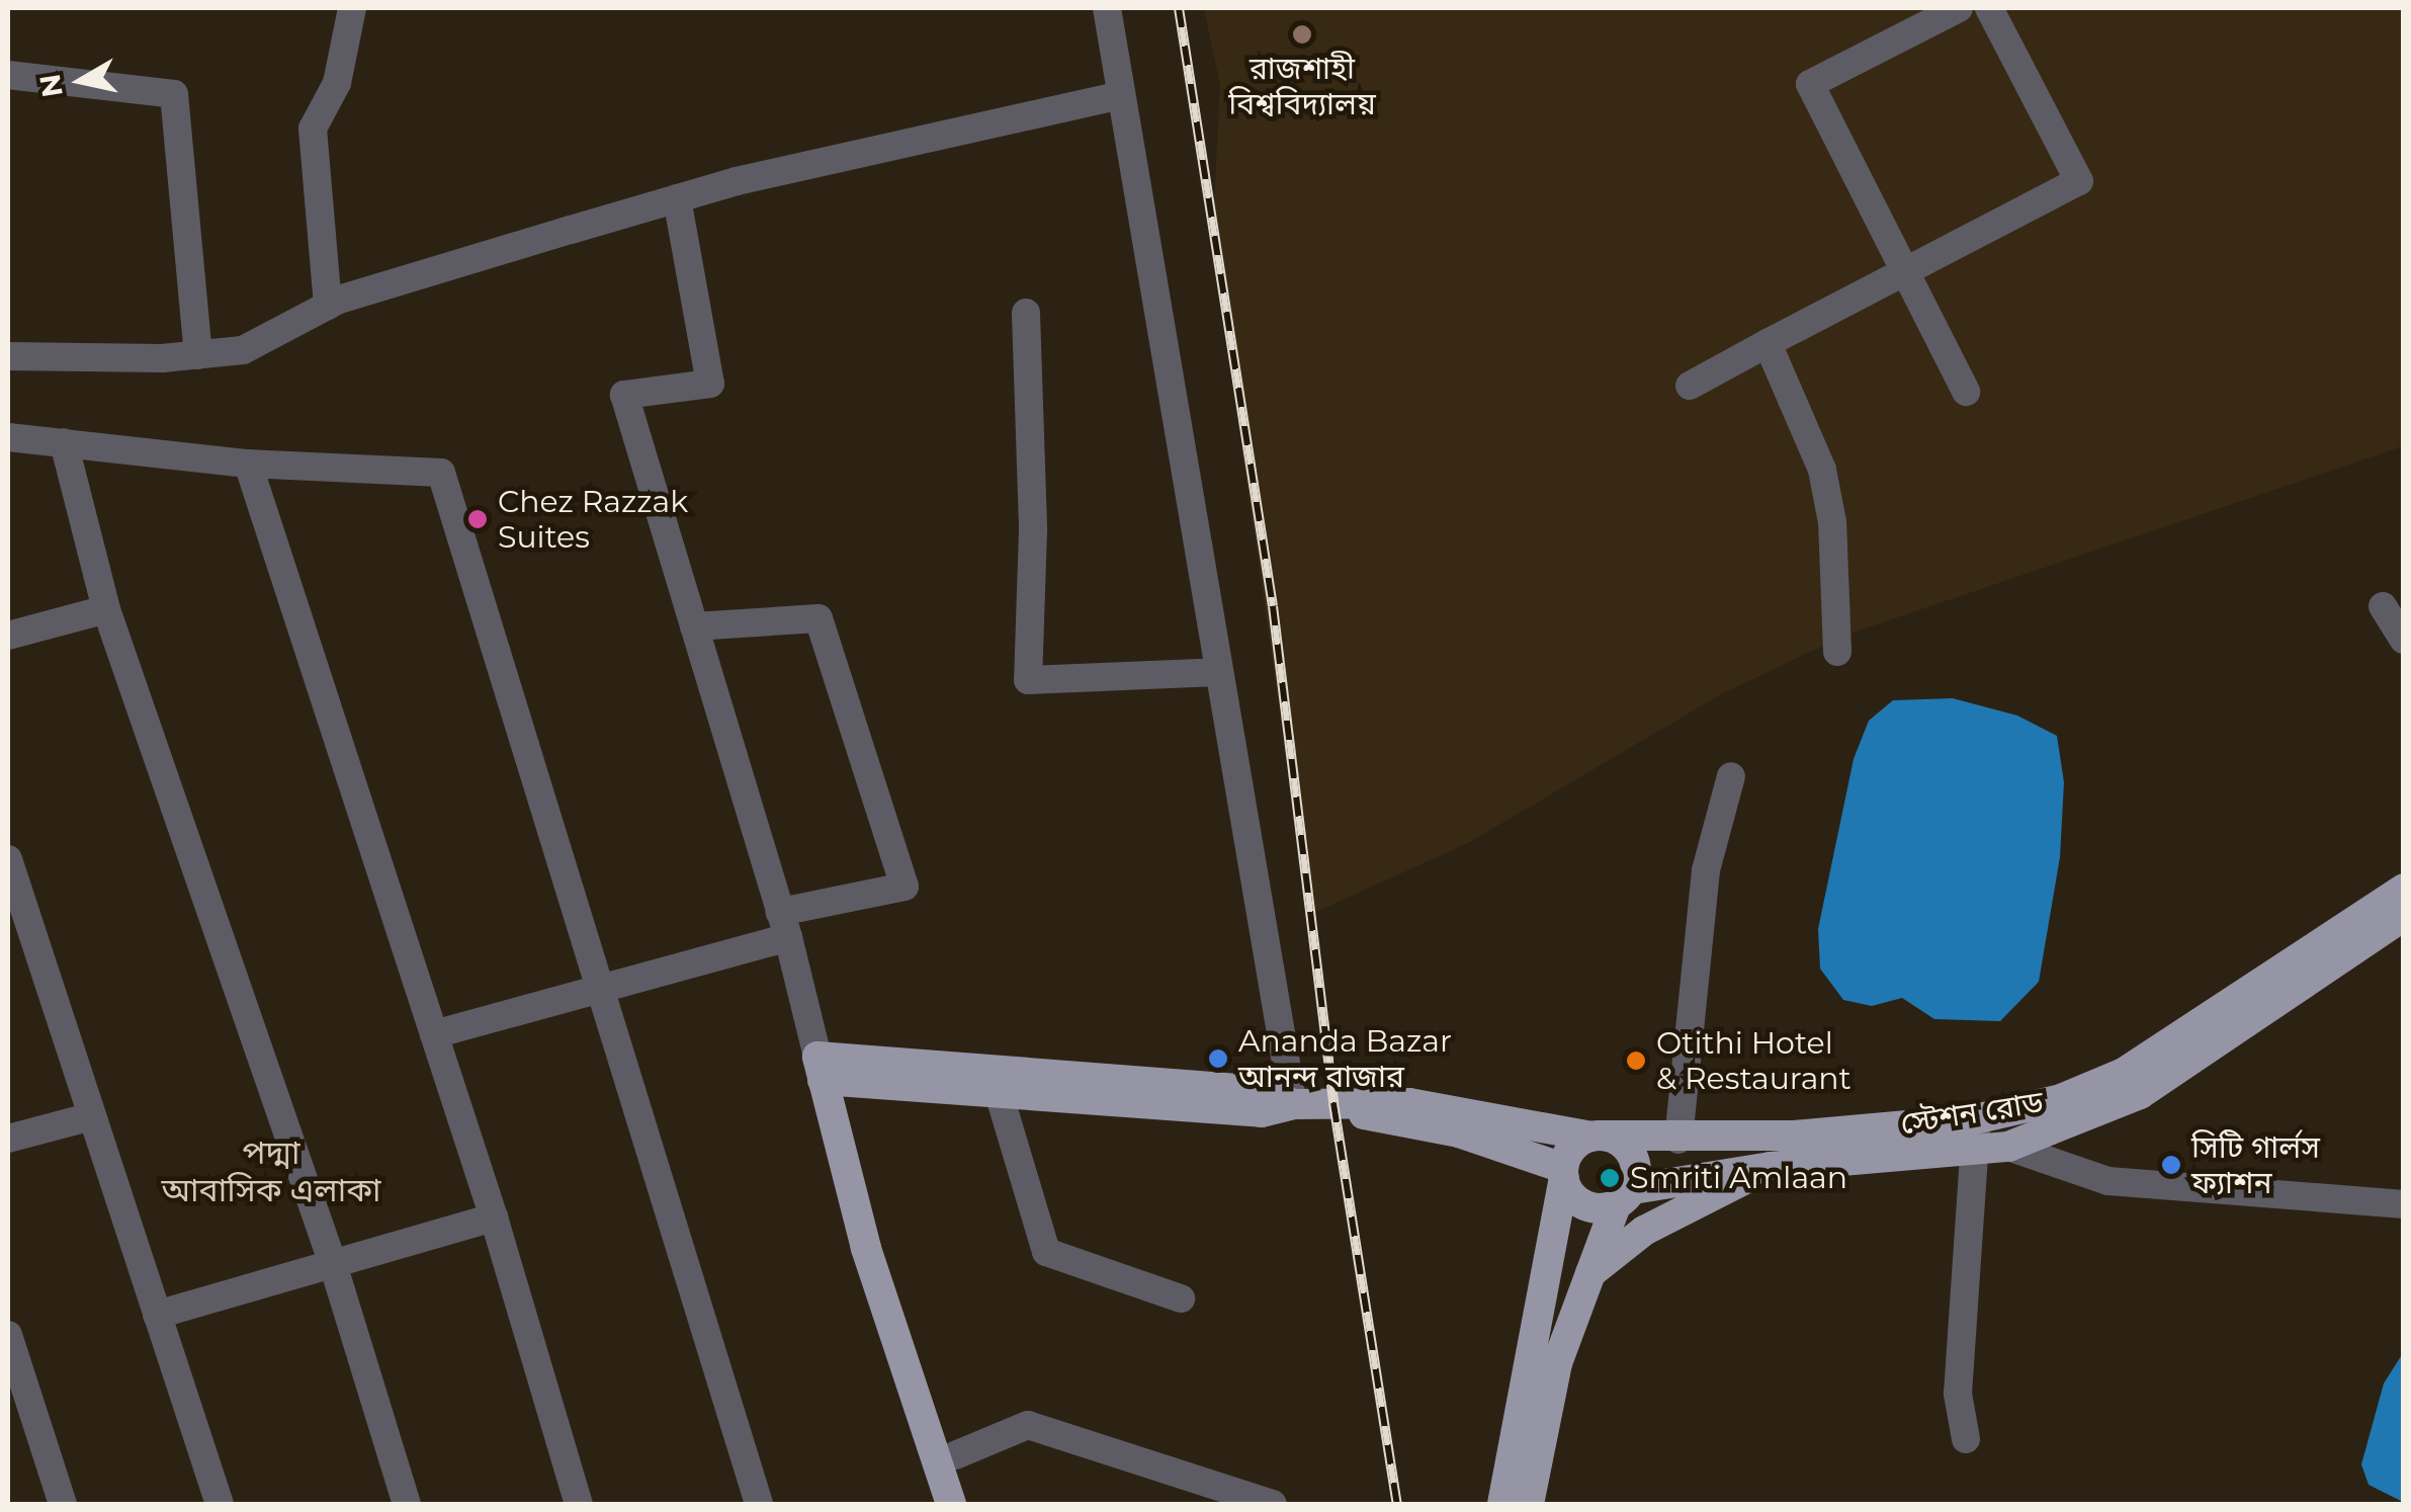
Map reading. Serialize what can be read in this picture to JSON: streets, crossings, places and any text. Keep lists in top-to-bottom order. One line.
{"streets":{"main road":["স্টেশন রোড"]},"districts":["পদ্মা আবাসিক এলাকা"],"places":["রাজশাহী বিশ্ববিদ্যালয়","Chez Razzak Suites","Ananda Bazar আনন্দ বাজার","Otithi Hotel & Restaurant","সিটি গার্লস ফ্যাশন","Smriti Amlaan"],"north":"left"}
